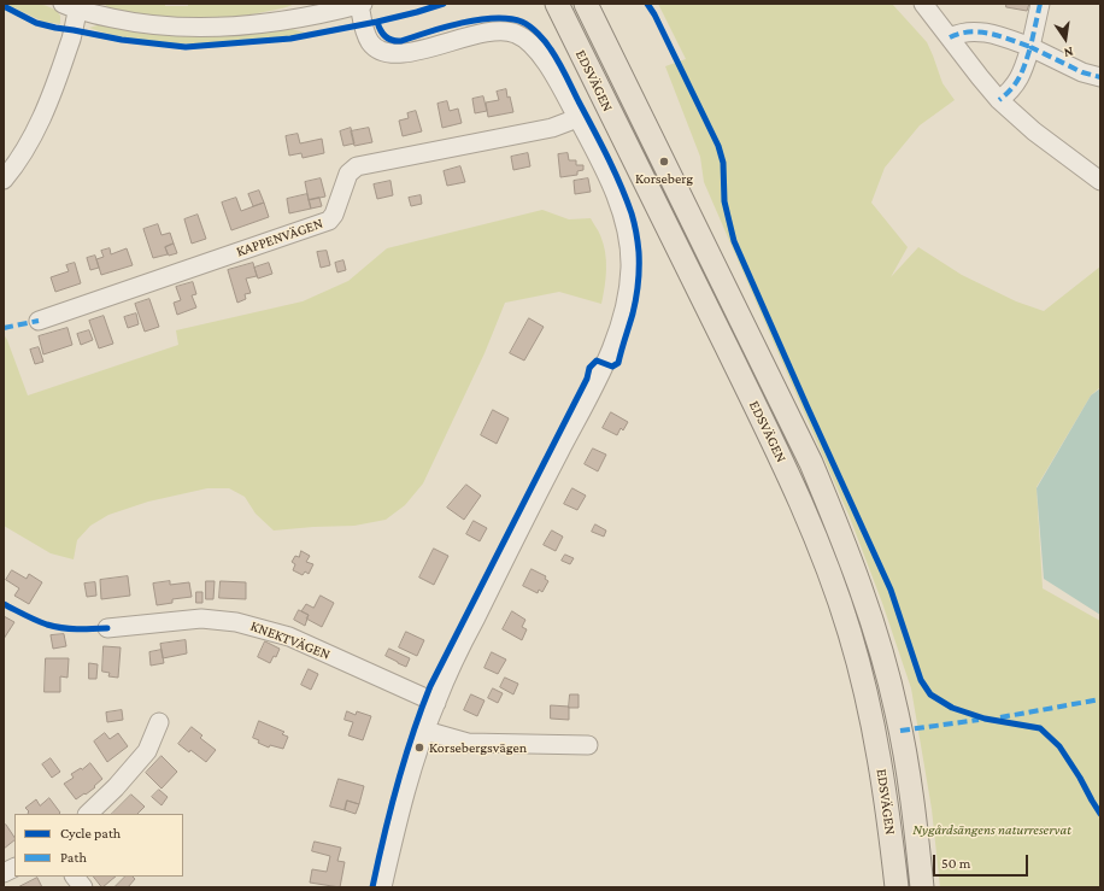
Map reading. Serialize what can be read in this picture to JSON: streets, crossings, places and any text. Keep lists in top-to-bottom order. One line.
{"streets":{"main road":["EDSVÄGEN"],"street":["KAPPENVÄGEN","KNEKTVÄGEN"]},"parks":["Nygårdsängens naturreservat"],"places":["Korseberg","Korsebergsvägen"],"legend":["Cycle path","Path"],"scale_bar":"50 m","north":"bottom"}
